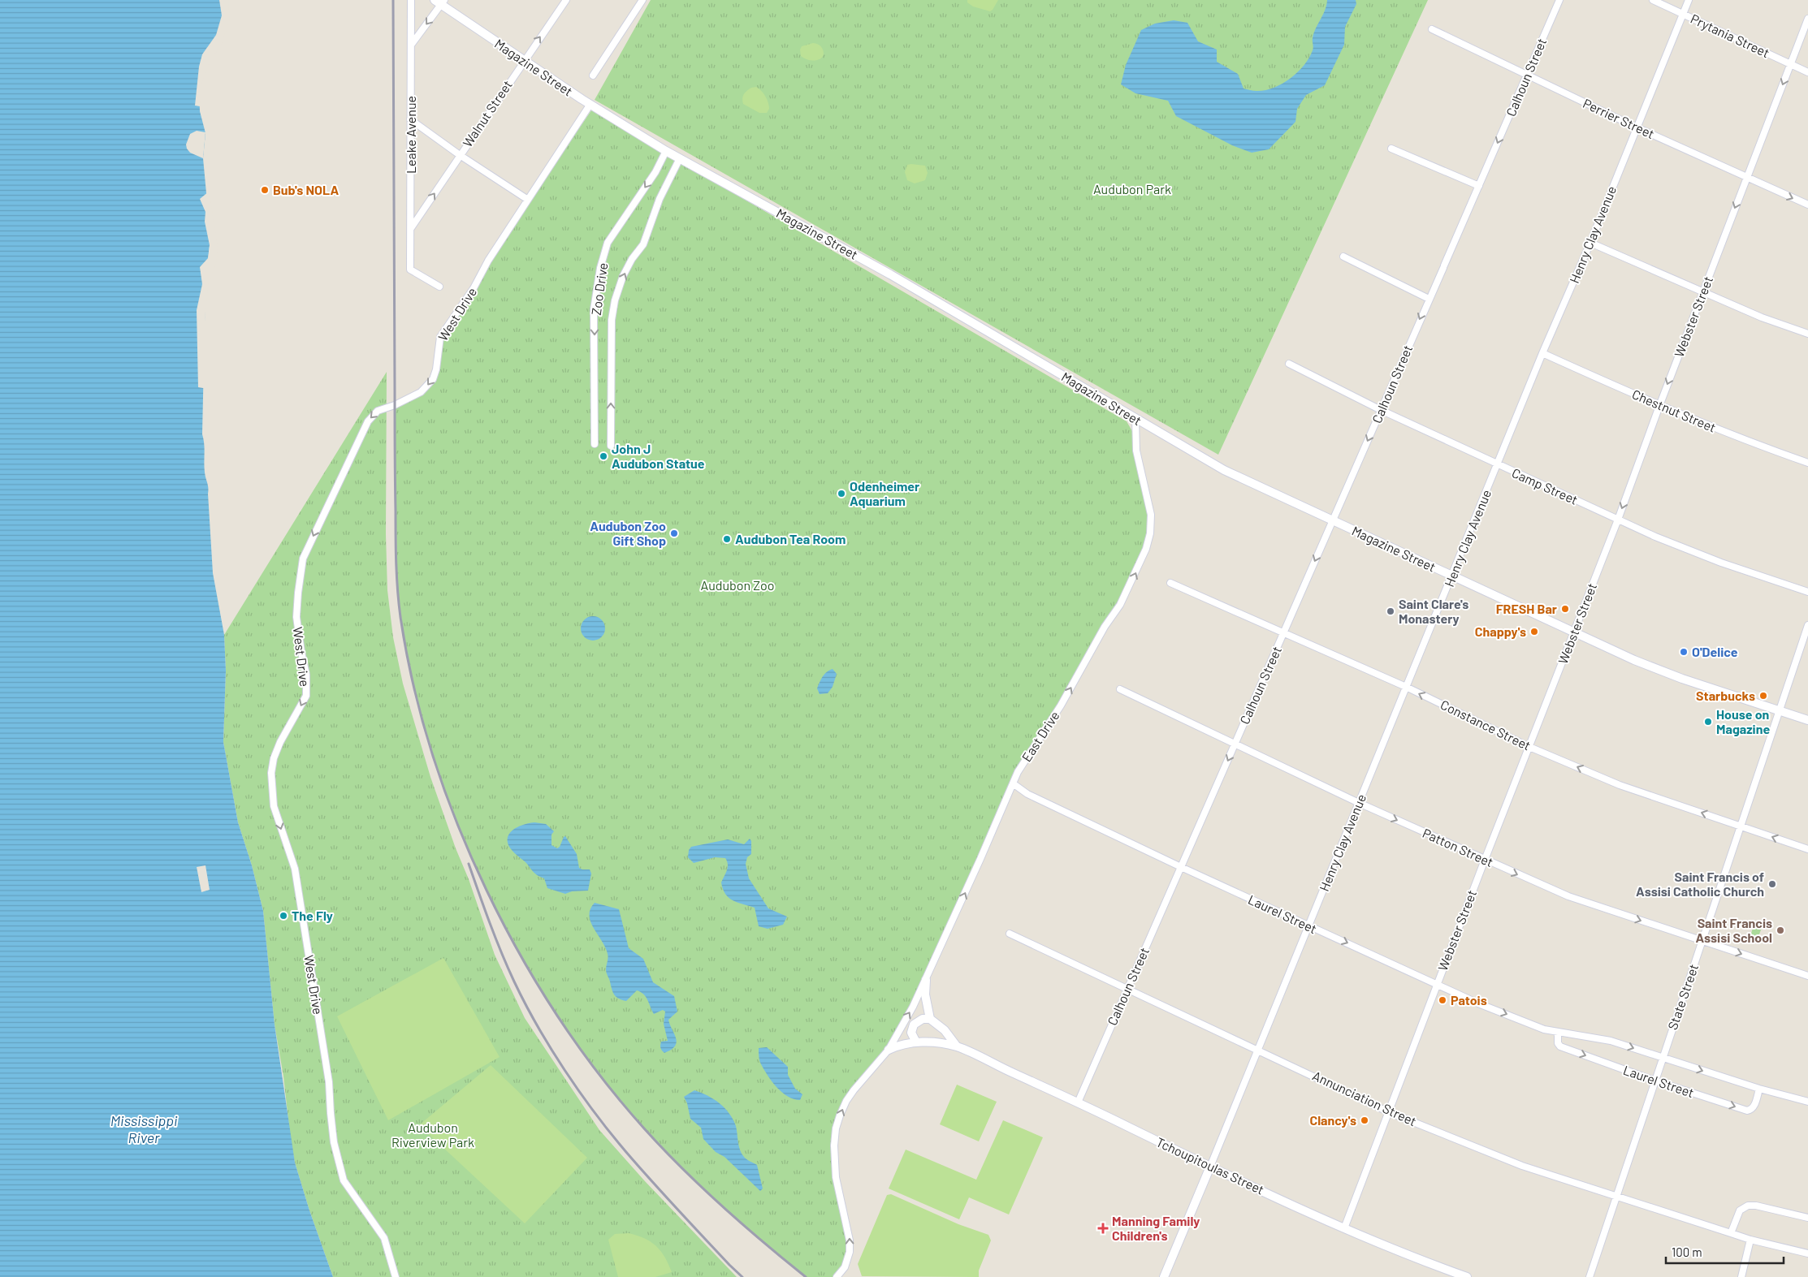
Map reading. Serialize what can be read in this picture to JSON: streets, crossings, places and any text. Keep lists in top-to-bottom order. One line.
{"streets":{"street":["Prytania Street","Magazine Street","Calhoun Street","Walnut Street","Perrier Street","Leake Avenue","Henry Clay Avenue","Zoo Drive","West Drive","Webster Street","Chestnut Street","Camp Street","Constance Street","East Drive","Patton Street","Laurel Street","State Street","Annunciation Street","Tchoupitoulas Street"]},"crossings":[["Prytania Street","Henry Clay Avenue"],["Prytania Street","Webster Street"],["Magazine Street","Calhoun Street"],["Magazine Street","Walnut Street"],["Magazine Street","Henry Clay Avenue"],["Magazine Street","Zoo Drive"],["Magazine Street","West Drive"],["Magazine Street","Webster Street"],["Magazine Street","East Drive"],["Magazine Street","State Street"],["Calhoun Street","Perrier Street"],["Calhoun Street","Camp Street"],["Calhoun Street","Constance Street"],["Calhoun Street","Patton Street"],["Calhoun Street","Laurel Street"],["Calhoun Street","Annunciation Street"],["Calhoun Street","Tchoupitoulas Street"],["Walnut Street","Leake Avenue"],["Perrier Street","Henry Clay Avenue"],["Perrier Street","Webster Street"],["Henry Clay Avenue","Chestnut Street"],["Henry Clay Avenue","Camp Street"],["Henry Clay Avenue","Constance Street"],["Henry Clay Avenue","Patton Street"],["Henry Clay Avenue","Laurel Street"],["Henry Clay Avenue","Annunciation Street"],["Henry Clay Avenue","Tchoupitoulas Street"],["Webster Street","Chestnut Street"],["Webster Street","Camp Street"],["Webster Street","Constance Street"],["Webster Street","Patton Street"],["Webster Street","Laurel Street"],["Webster Street","Annunciation Street"],["Webster Street","Tchoupitoulas Street"],["Constance Street","State Street"],["East Drive","Laurel Street"],["East Drive","Tchoupitoulas Street"],["Patton Street","State Street"],["Laurel Street","State Street"],["State Street","Annunciation Street"]],"one_way":["Calhoun Street","Walnut Street","West Drive","Webster Street","Constance Street","East Drive","Patton Street","Laurel Street"],"water":["Mississippi River"],"parks":["Audubon Park","Audubon Zoo","Audubon Riverview Park"],"places":{"other":["Bub's NOLA","John J Audubon Statue","Odenheimer Aquarium","Audubon Zoo Gift Shop","Audubon Tea Room","FRESH Bar","Saint Clare's Monastery","Chappy's","O'Delice","Starbucks","House on Magazine","Saint Francis of Assisi Catholic Church","The Fly","Saint Francis Assisi School","Patois","Clancy's"],"health":["Manning Family Children's"]},"scale_bar":"100 m"}
